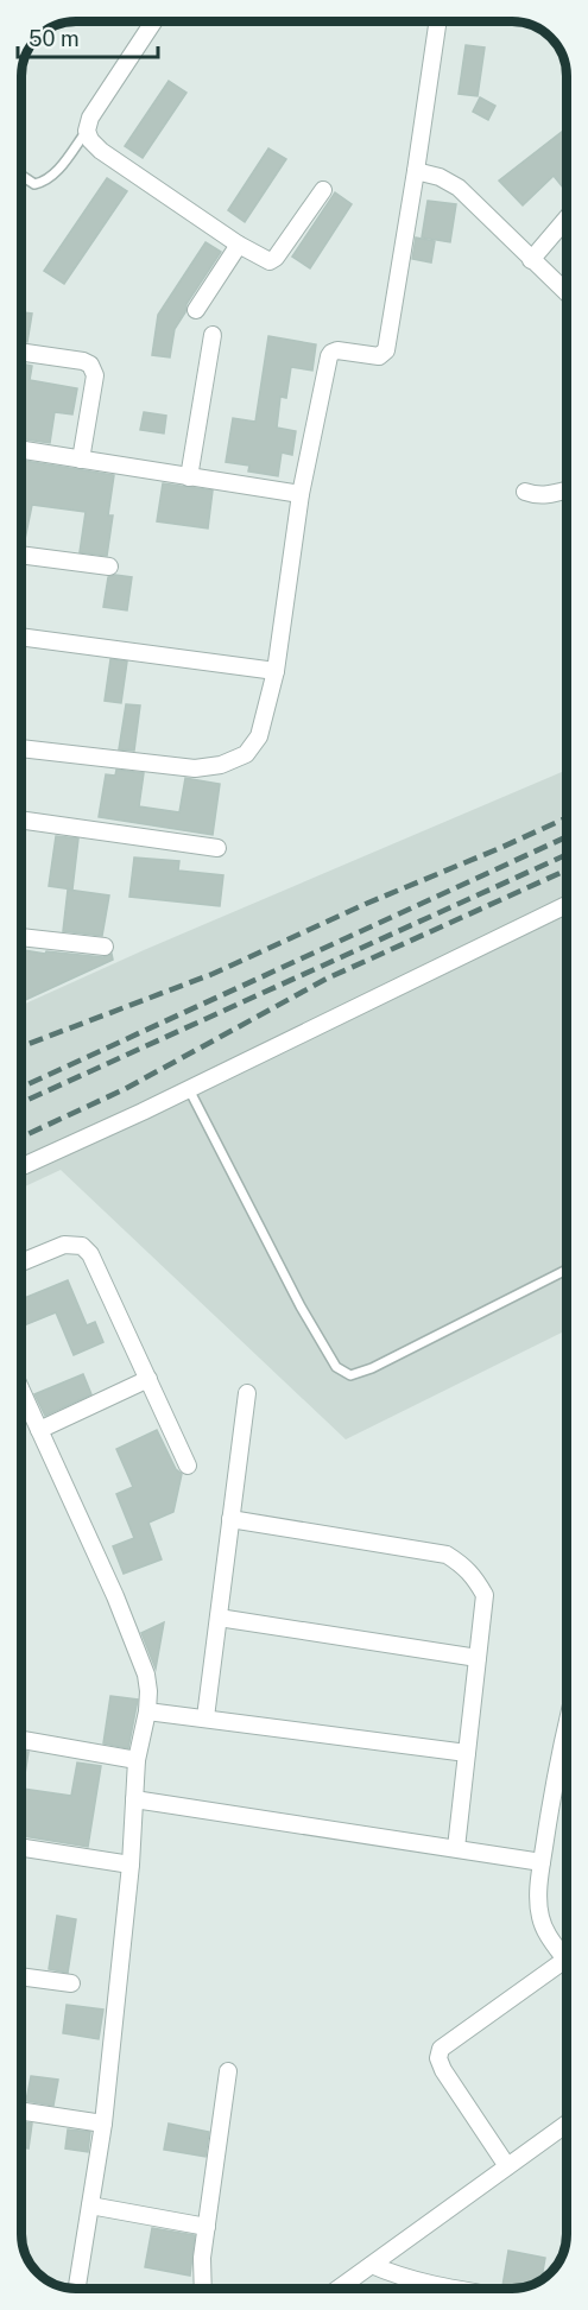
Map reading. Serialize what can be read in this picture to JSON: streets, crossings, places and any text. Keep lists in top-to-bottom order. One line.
{"scale_bar":"50 m"}
